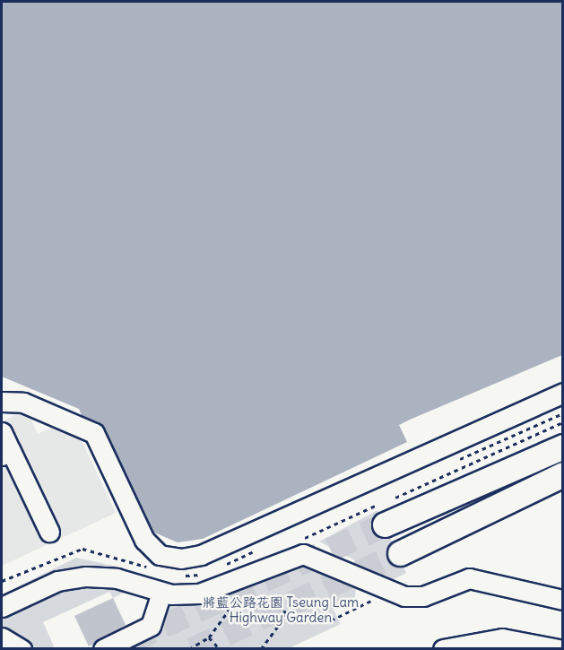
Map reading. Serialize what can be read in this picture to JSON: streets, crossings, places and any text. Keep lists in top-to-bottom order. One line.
{"parks":["將藍公路花園 Tseung Lam Highway Garden"]}
